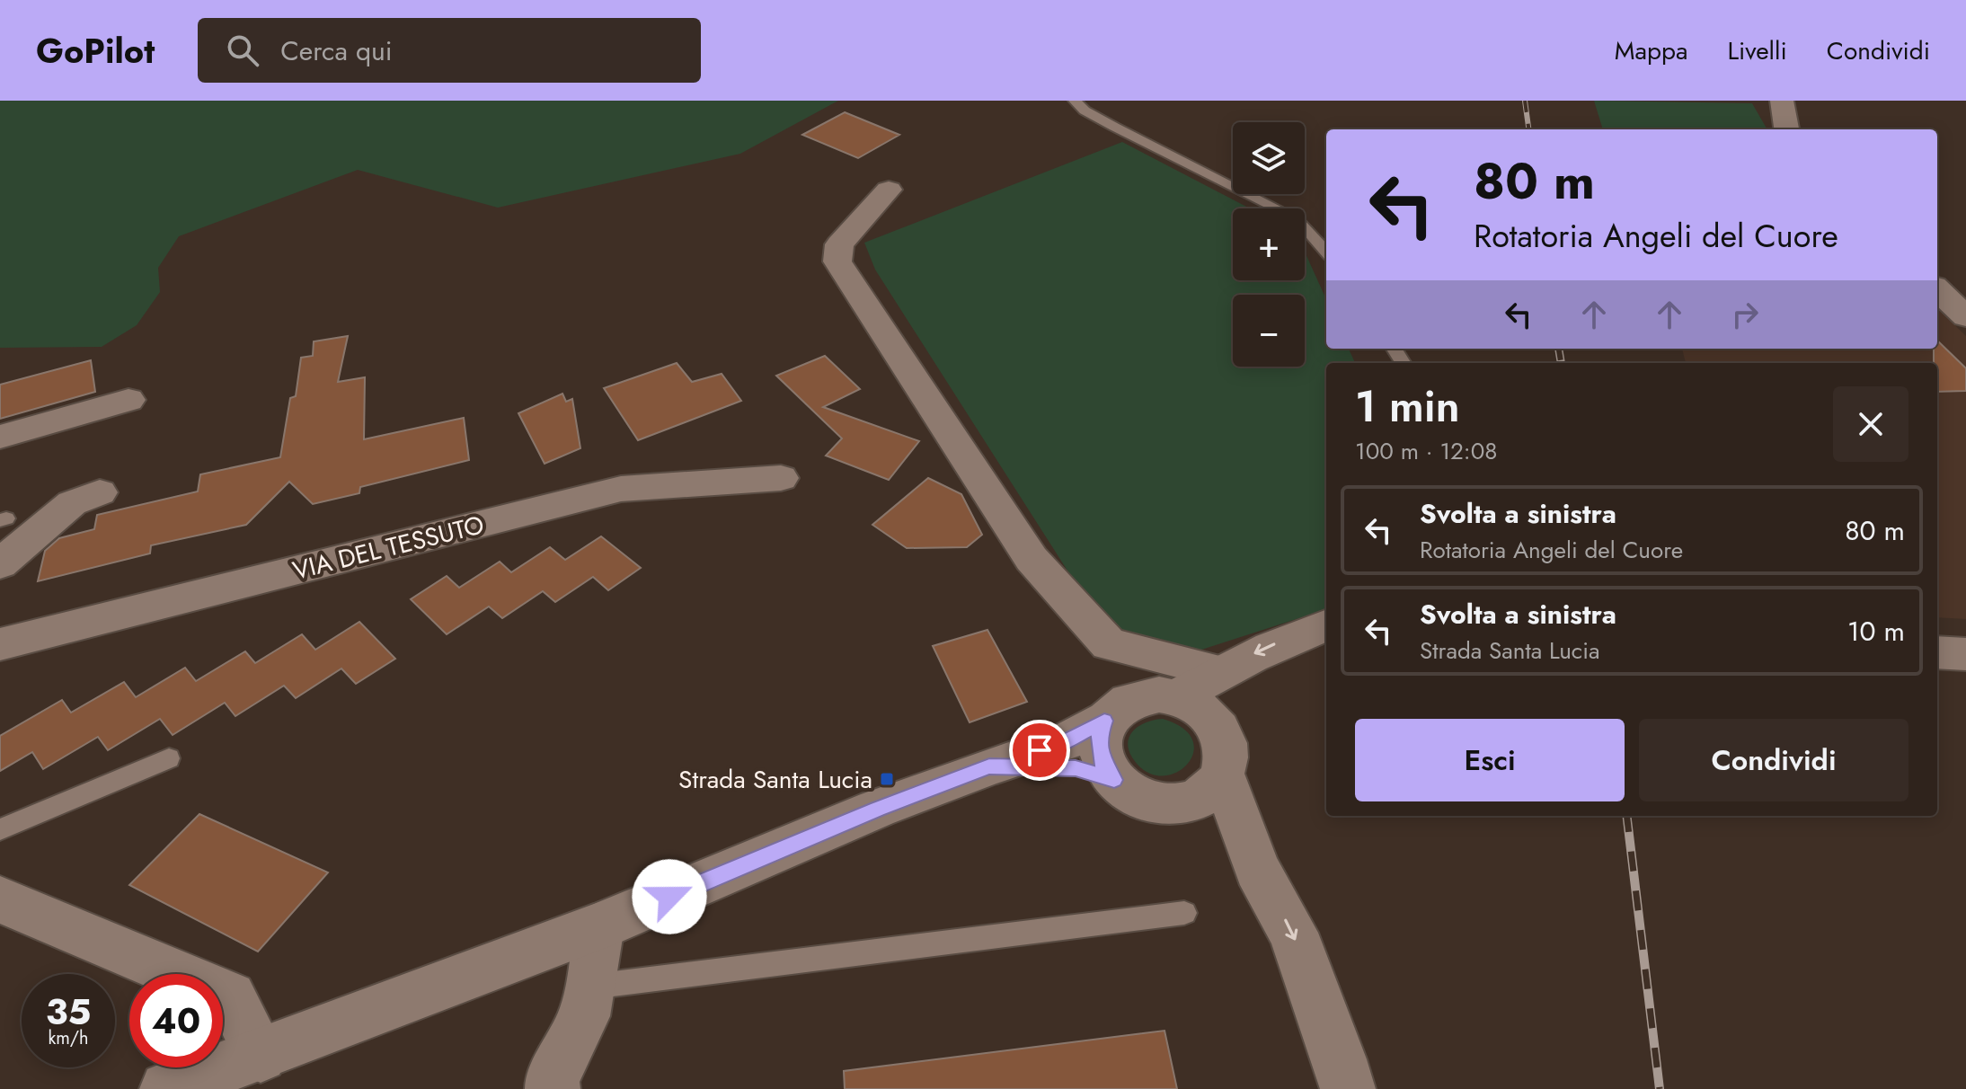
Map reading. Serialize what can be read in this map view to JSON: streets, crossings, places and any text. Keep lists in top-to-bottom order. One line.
{"streets":{"street":["VIA DEL TESSUTO"]},"places":{"transit":["Strada Santa Lucia"]},"page":{"header":"GoPilot","search":"Cerca qui","nav":["Mappa","Livelli","Condividi"],"map_buttons":["+","−"],"turn":["80 m","Rotatoria Angeli del Cuore"],"heading":["1 min","100 m · 12:08"],"list":[{"name":"Svolta a sinistra","note":"Rotatoria Angeli del Cuore","value":"80 m"},{"name":"Svolta a sinistra","note":"Strada Santa Lucia","value":"10 m"}],"buttons":["Esci","Condividi"],"speed":"35 km/h","limit":"40"}}
